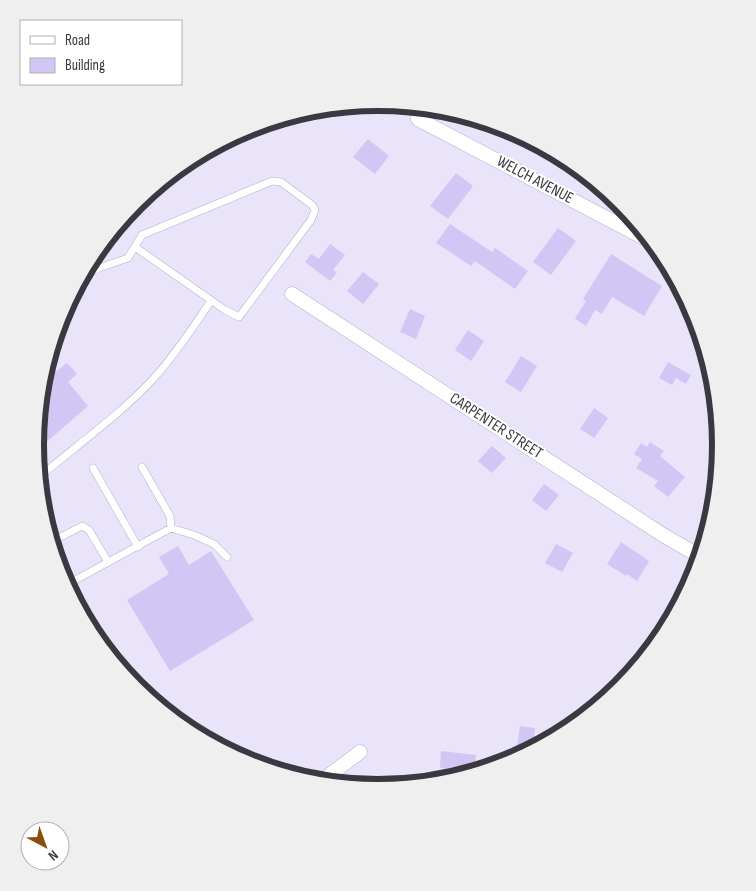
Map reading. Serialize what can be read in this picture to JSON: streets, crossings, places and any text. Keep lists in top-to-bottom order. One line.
{"streets":{"street":["WELCH AVENUE","CARPENTER STREET"]},"legend":["Road","Building"],"north":"bottom right"}
